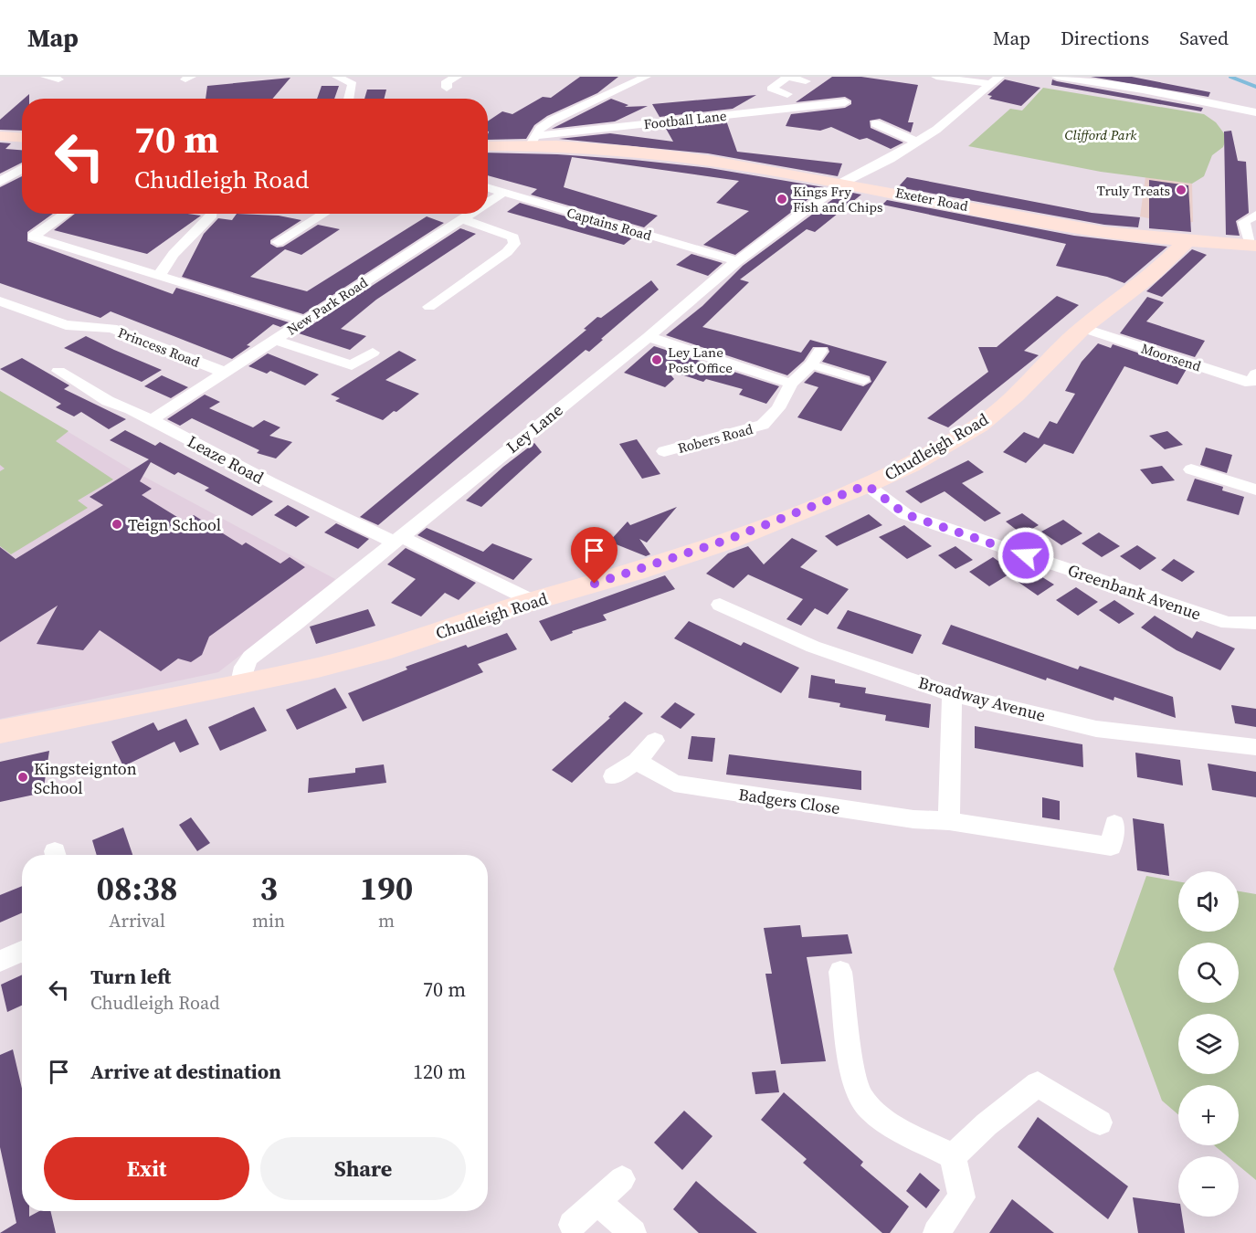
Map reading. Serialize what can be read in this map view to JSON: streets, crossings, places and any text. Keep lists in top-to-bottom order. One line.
{"streets":{"main road":["Exeter Road","Chudleigh Road"],"street":["Football Lane","Captains Road","New Park Road","Princess Road","Moorsend","Ley Lane","Robers Road","Leaze Road","Greenbank Avenue","Broadway Avenue","Badgers Close"]},"crossings":[["Football Lane","Exeter Road"],["Exeter Road","Ley Lane"],["Exeter Road","Chudleigh Road"],["Captains Road","New Park Road"],["Captains Road","Ley Lane"],["New Park Road","Princess Road"],["New Park Road","Leaze Road"],["Moorsend","Chudleigh Road"],["Ley Lane","Chudleigh Road"],["Ley Lane","Leaze Road"],["Chudleigh Road","Leaze Road"],["Chudleigh Road","Greenbank Avenue"]],"parks":["Clifford Park"],"places":["Truly Treats","Kings Fry Fish and Chips","Ley Lane Post Office","Teign School","Kingsteignton School"],"page":{"header":"Map","nav":["Map","Directions","Saved"],"turn":["70 m","Chudleigh Road"],"eta":["08:38","Arrival","3","min","190","m"],"map_buttons":["+","−"],"list":[{"name":"Turn left","note":"Chudleigh Road","value":"70 m"},{"name":"Arrive at destination","value":"120 m"}],"buttons":["Exit","Share"]}}
